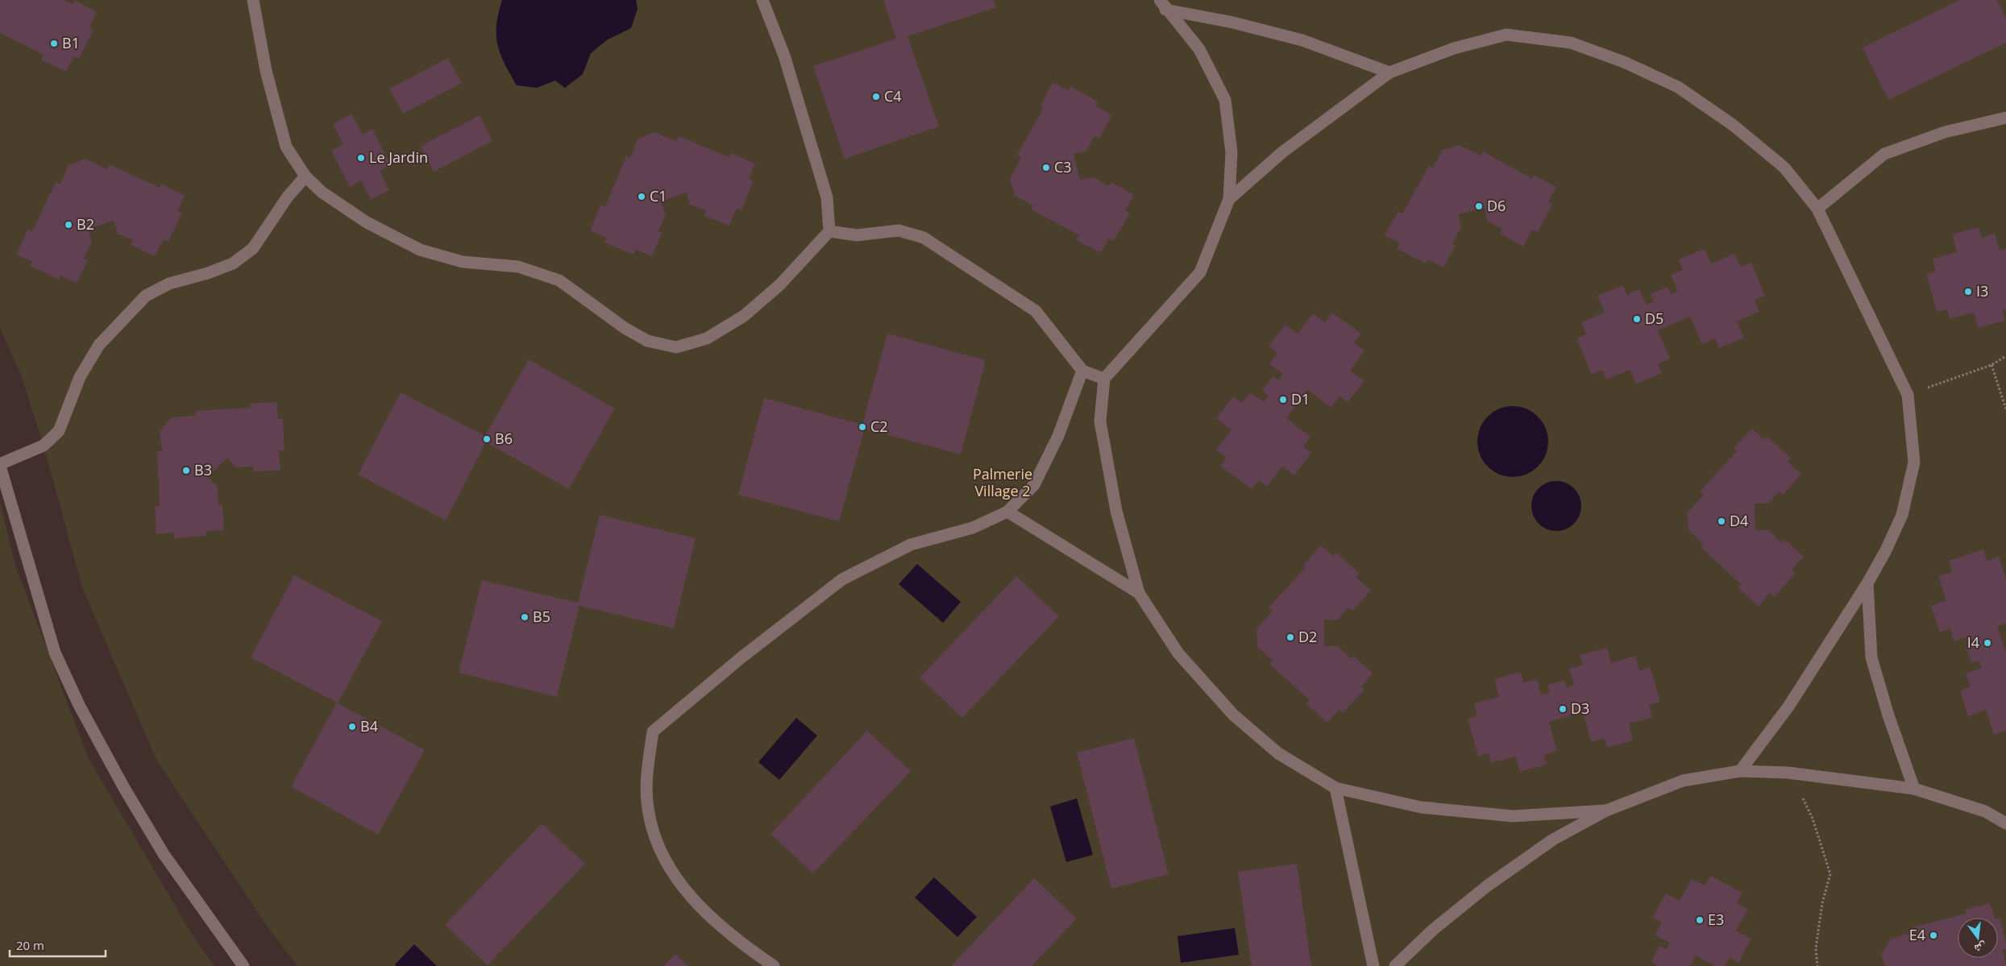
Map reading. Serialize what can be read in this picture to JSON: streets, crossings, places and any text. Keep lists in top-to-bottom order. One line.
{"parks":["Palmerie Village 2"],"places":["B1","C4","Le Jardin","C3","C1","D6","B2","I3","D5","D1","C2","B6","B3","D4","B5","D2","I4","D3","B4","E3","E4"],"scale_bar":"20 m","north":"bottom"}
